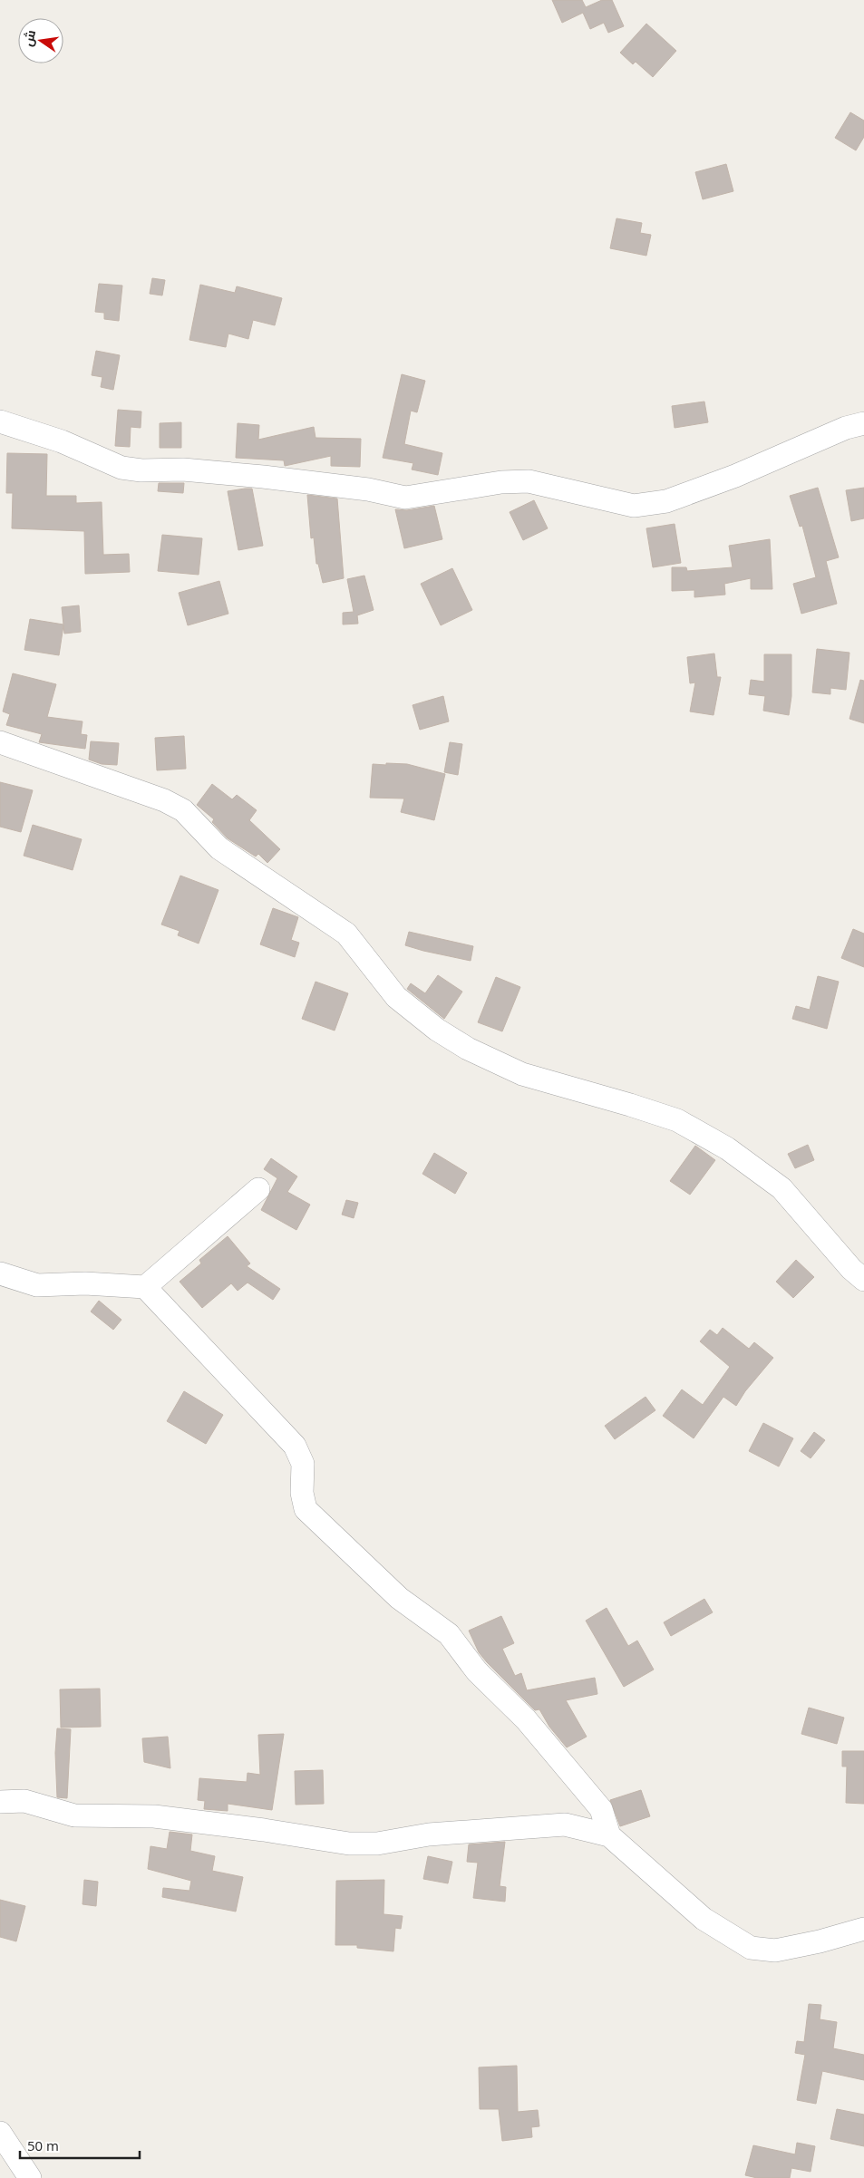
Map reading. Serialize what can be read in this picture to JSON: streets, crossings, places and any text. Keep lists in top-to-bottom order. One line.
{"scale_bar":"50 m","north":"left"}
